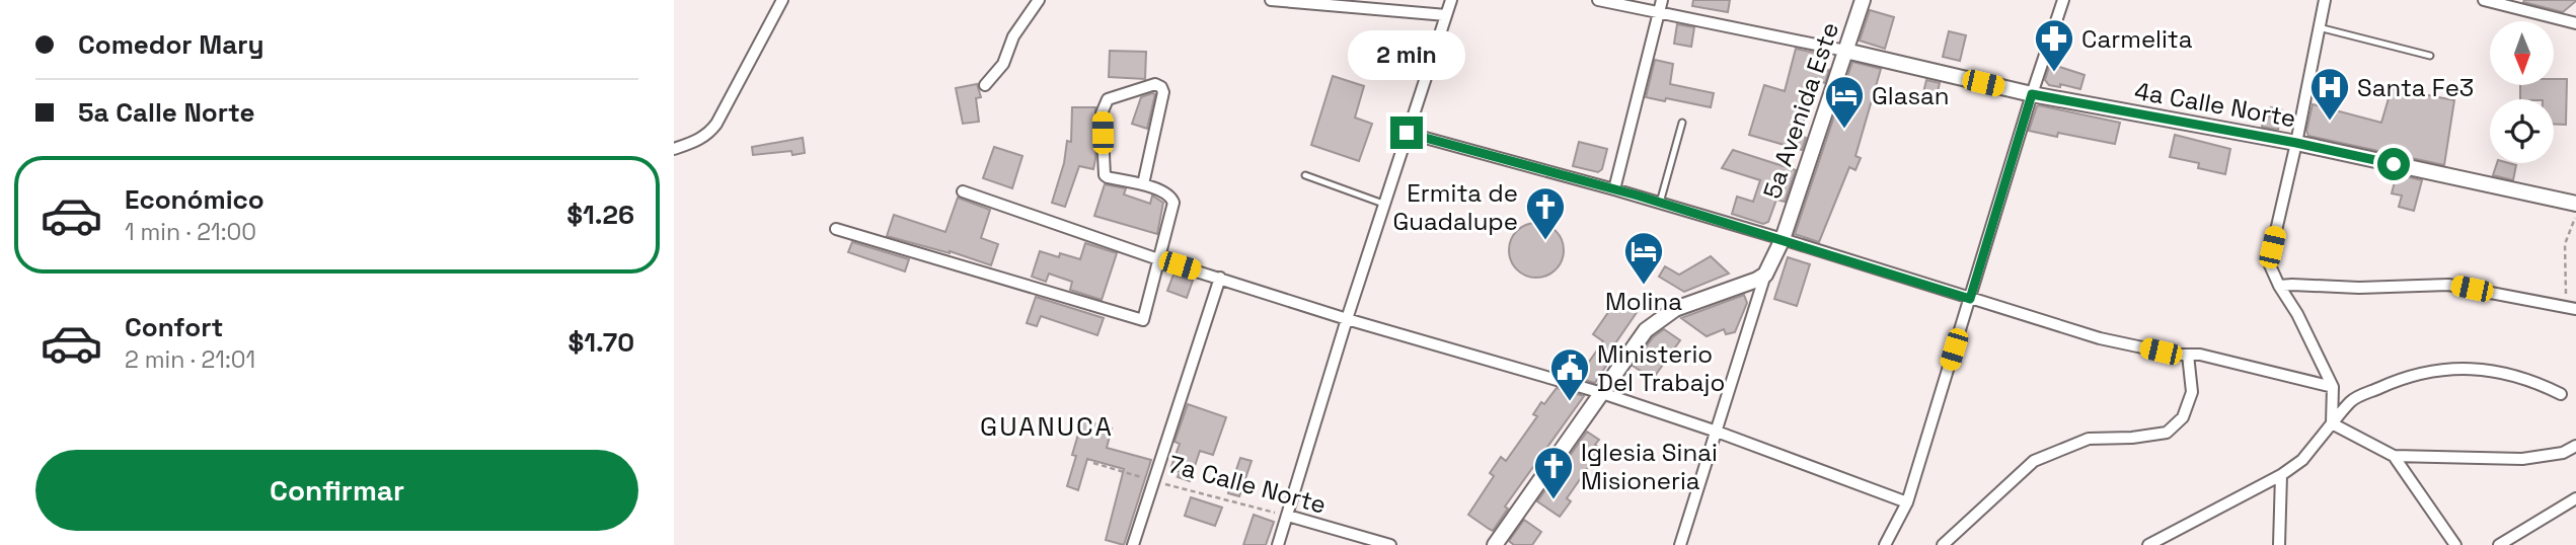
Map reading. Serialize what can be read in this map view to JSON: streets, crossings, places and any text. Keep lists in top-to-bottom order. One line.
{"streets":{"street":["4a Calle Norte","5a Avenida Este","7a Calle Norte"]},"crossings":[["4a Calle Norte","5a Avenida Este"]],"districts":["GUANUCA"],"places":{"pharmacy":["Carmelita"],"hospital":["Santa Fe3"],"hotel":["Glasan","Molina"],"church":["Ermita de Guadalupe","Iglesia Sinai Misioneria"],"public building":["Ministerio Del Trabajo"]},"north":"bottom","page":{"banner":["Comedor Mary","5a Calle Norte"],"bubble":"2 min","list":[{"name":"Económico","note":"1 min · 21:00","value":"$1.26"},{"name":"Confort","note":"2 min · 21:01","value":"$1.70"}],"buttons":"Confirmar"}}
